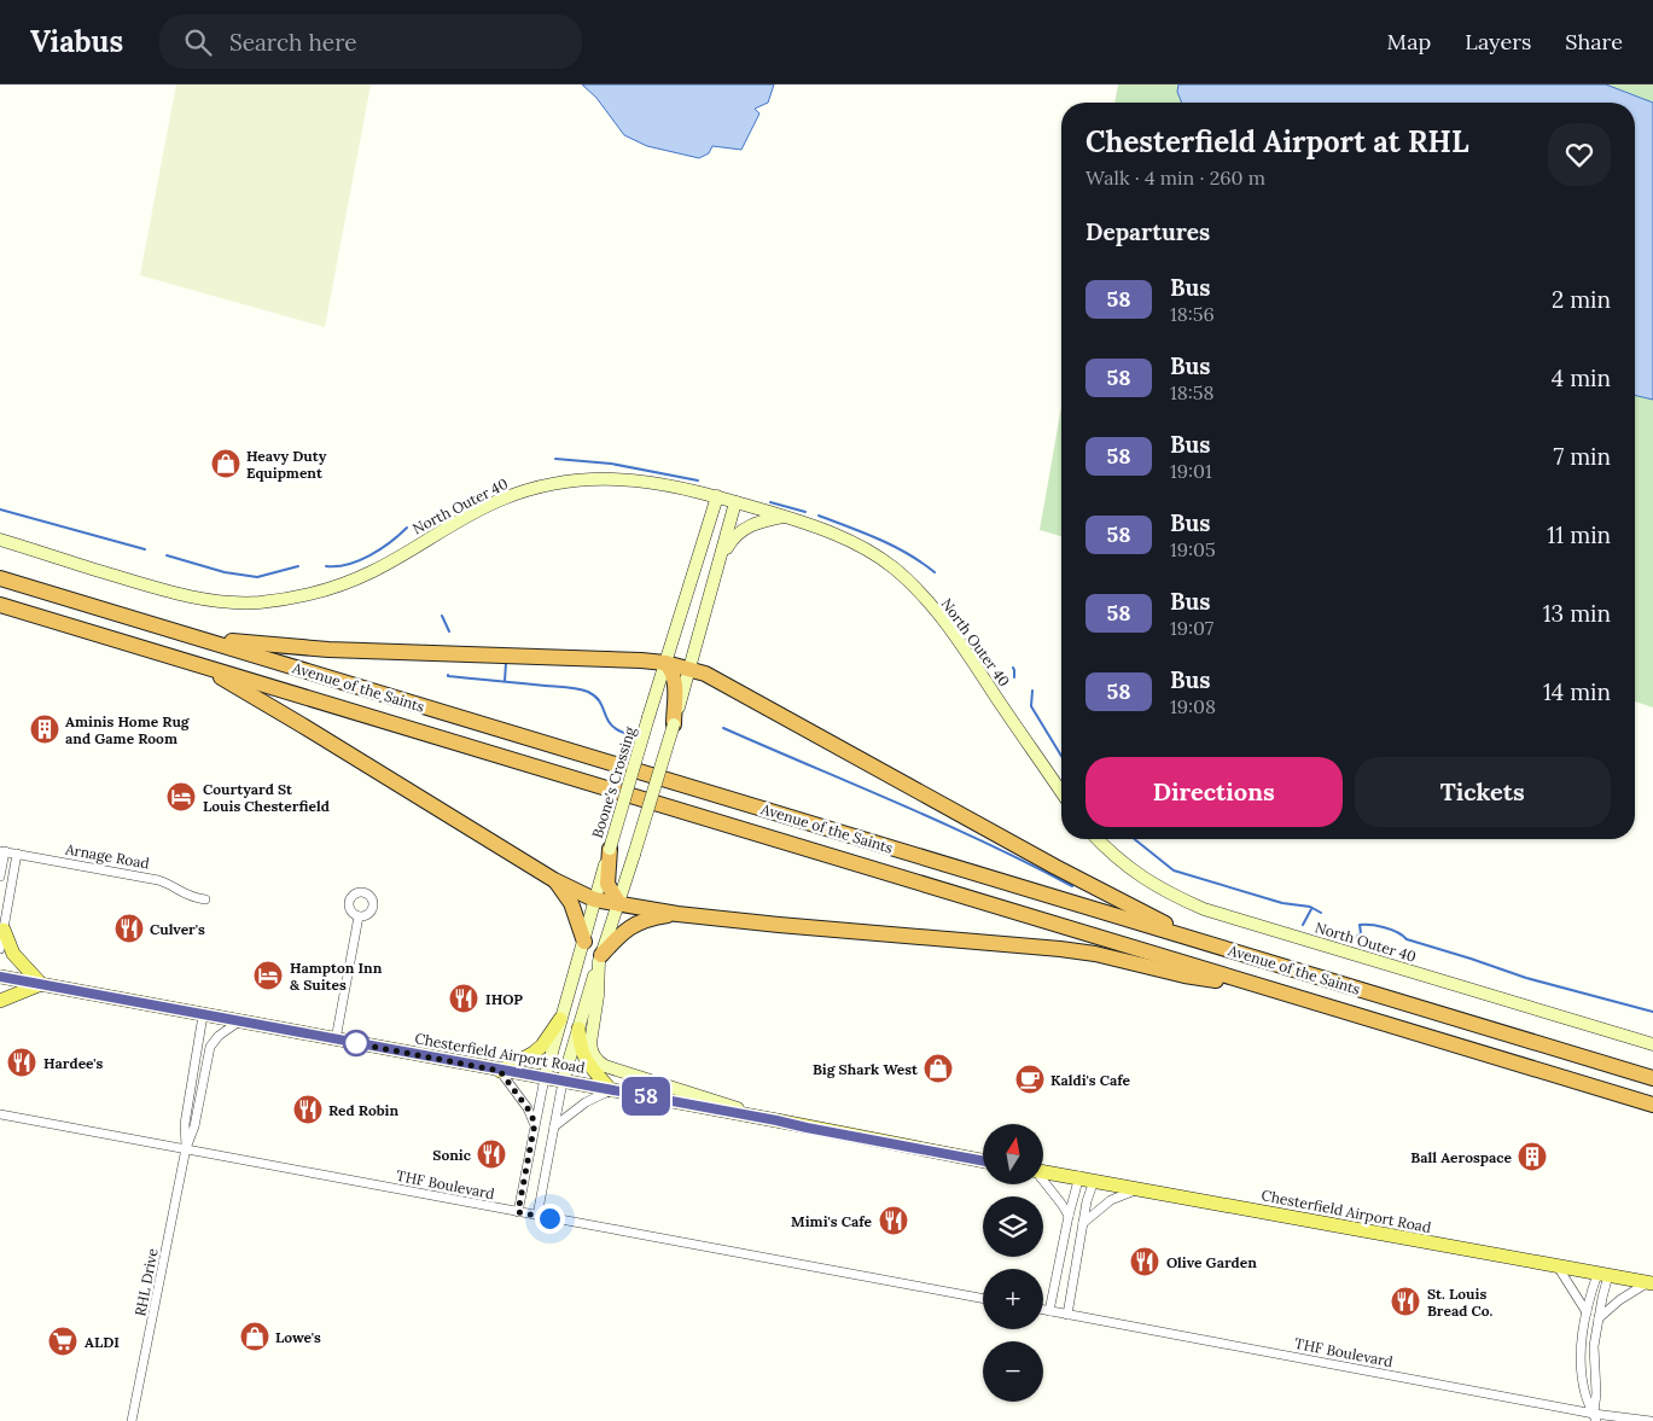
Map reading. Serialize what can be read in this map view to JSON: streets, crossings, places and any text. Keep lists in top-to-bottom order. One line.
{"streets":{"highway":["Avenue of the Saints"],"main road":["Chesterfield Airport Road"],"street":["North Outer 40","Boone's Crossing","Arnage Road","THF Boulevard","RHL Drive"]},"crossings":[["North Outer 40","Boone's Crossing"],["Boone's Crossing","Chesterfield Airport Road"],["Chesterfield Airport Road","RHL Drive"],["THF Boulevard","RHL Drive"]],"places":{"shop":["Heavy Duty Equipment","Big Shark West","Lowe's"],"building":["Aminis Home Rug and Game Room","Ball Aerospace"],"hotel":["Courtyard St Louis Chesterfield","Hampton Inn & Suites"],"restaurant":["Culver's","IHOP","Hardee's","Red Robin","Sonic","Mimi's Cafe","Olive Garden","St. Louis Bread Co."],"cafe":["Kaldi's Cafe"],"supermarket":["ALDI"]},"lines":["bus line 58"],"north":"top","page":{"header":"Viabus","search":"Search here","nav":["Map","Layers","Share"],"on_map":"58","heading":[["Chesterfield Airport at RHL","Walk · 4 min · 260 m"],"Departures"],"list":[{"mark":"58","name":"Bus","note":"18:56","value":"2 min"},{"mark":"58","name":"Bus","note":"18:58","value":"4 min"},{"mark":"58","name":"Bus","note":"19:01","value":"7 min"},{"mark":"58","name":"Bus","note":"19:05","value":"11 min"},{"mark":"58","name":"Bus","note":"19:07","value":"13 min"},{"mark":"58","name":"Bus","note":"19:08","value":"14 min"}],"buttons":["Directions","Tickets"],"map_buttons":["+","−"]}}
